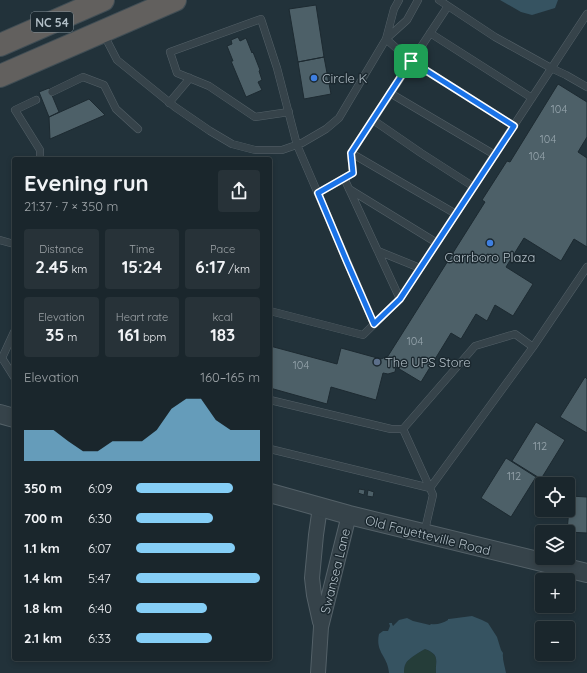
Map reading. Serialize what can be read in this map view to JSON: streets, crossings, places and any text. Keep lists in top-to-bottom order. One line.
{"streets":{"highway":["NC 54"],"street":["Old Fayetteville Road","Swansea Lane"]},"crossings":[["Old Fayetteville Road","Swansea Lane"]],"places":["Circle K","Carrboro Plaza","The UPS Store"],"house_numbers":["104","104","104","104","104","112","112"],"page":{"heading":["Evening run","21:37 · 7 × 350 m"],"stats":[["Distance","2.45 km"],["Time","15:24"],["Pace","6:17 /km"],["Elevation","35 m"],["Heart rate","161 bpm"],["kcal","183"]],"chart":["Elevation","160–165 m"],"list":[{"name":"350 m","note":"6:09"},{"name":"700 m","note":"6:30"},{"name":"1.1 km","note":"6:07"},{"name":"1.4 km","note":"5:47"},{"name":"1.8 km","note":"6:40"},{"name":"2.1 km","note":"6:33"}],"map_buttons":["+","−"]}}
